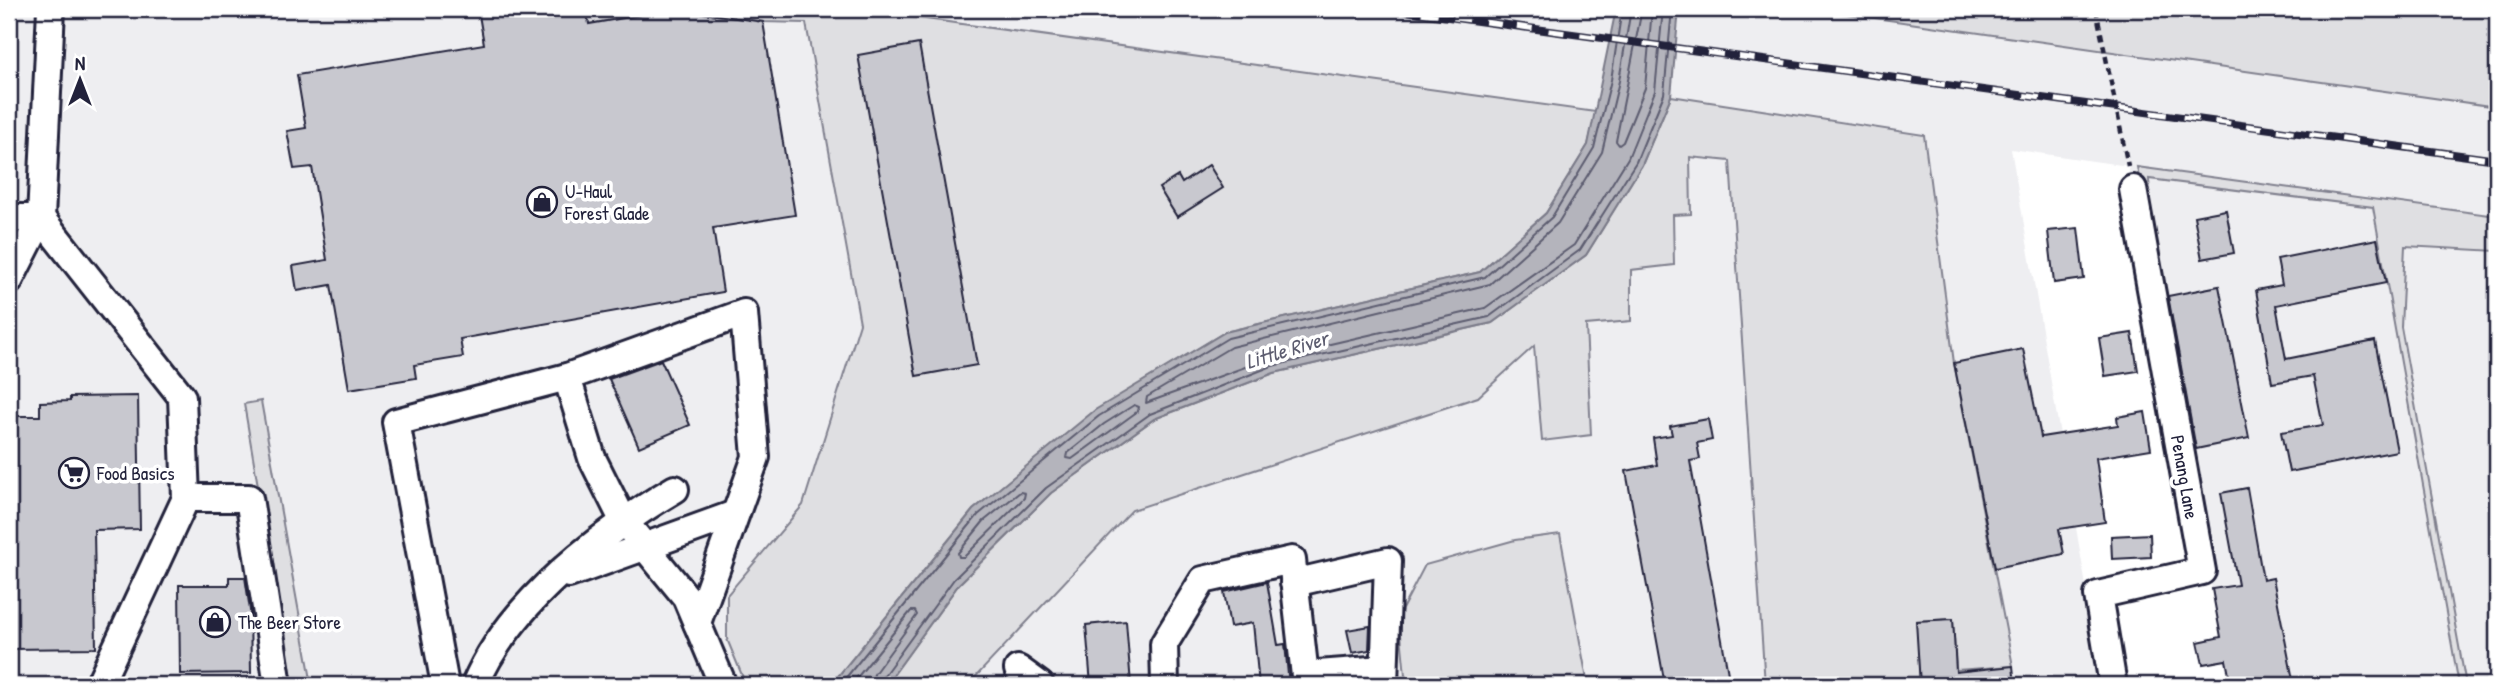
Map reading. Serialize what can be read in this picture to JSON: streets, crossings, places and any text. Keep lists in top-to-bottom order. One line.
{"streets":{"lane":["Penang Lane"]},"water":["Little River"],"places":{"shop":["U-Haul Forest Glade","The Beer Store"],"supermarket":["Food Basics"]},"north":"top"}
